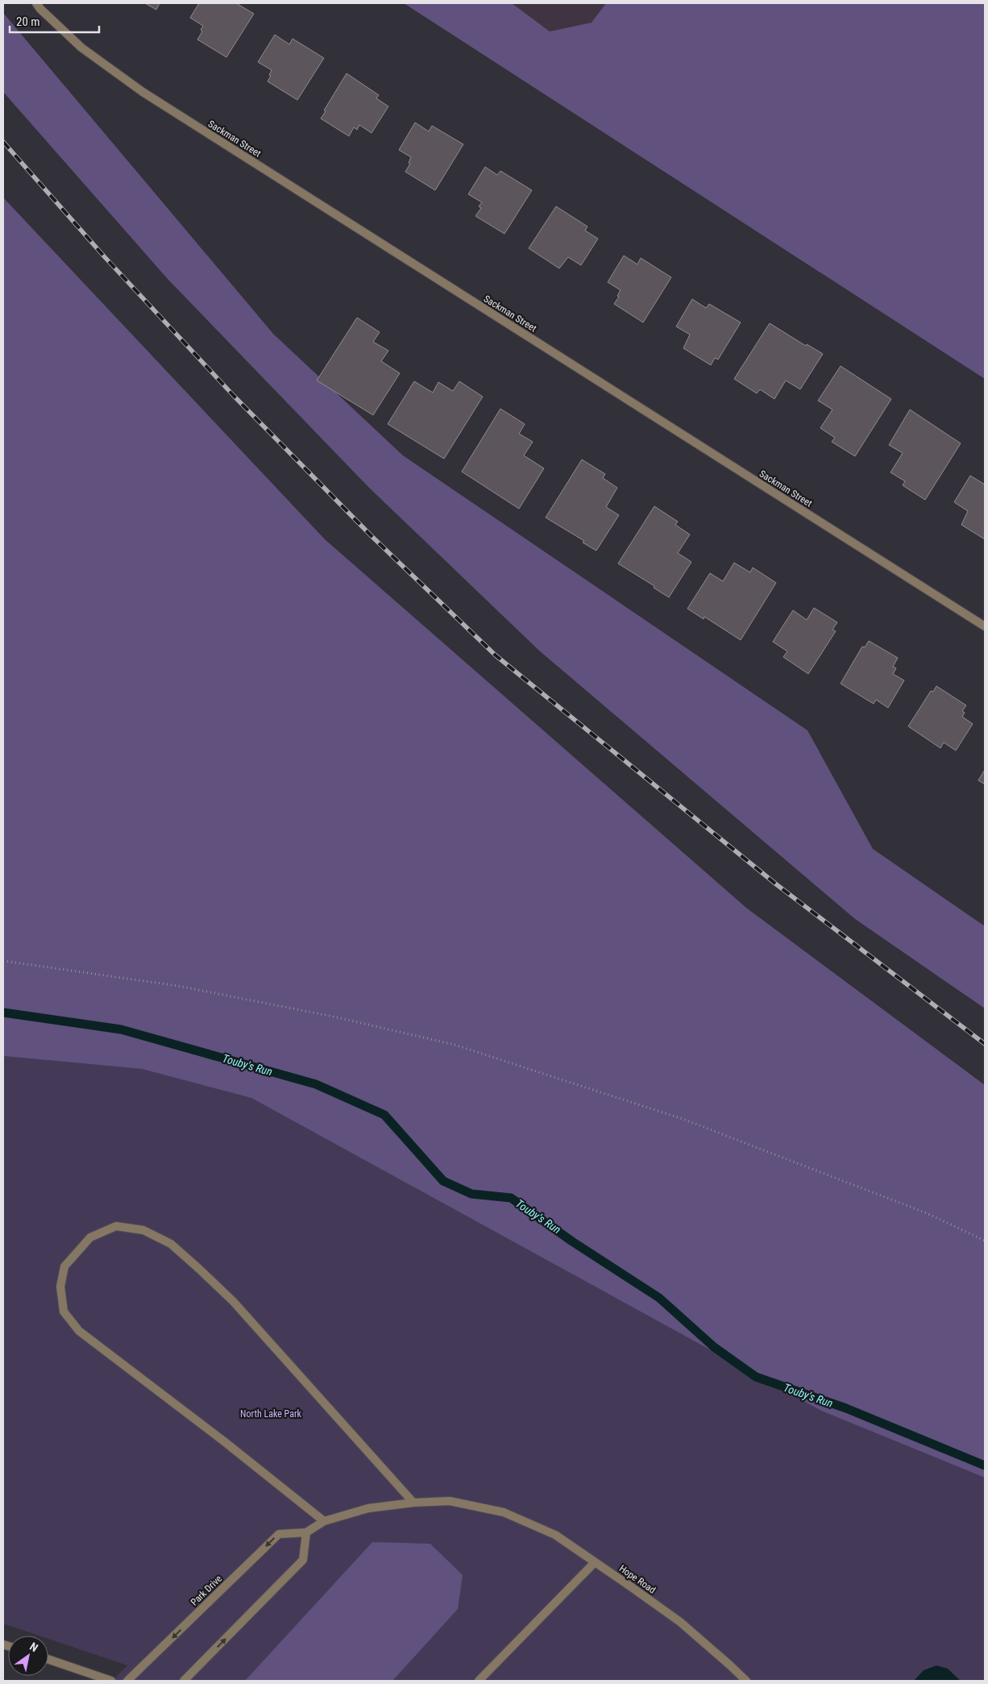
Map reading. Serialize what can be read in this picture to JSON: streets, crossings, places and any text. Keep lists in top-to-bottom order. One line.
{"streets":{"street":["Sackman Street","Hope Road","Park Drive"]},"crossings":[["Hope Road","Park Drive"]],"water":["Touby's Run"],"parks":["North Lake Park"],"scale_bar":"20 m","north":"top right"}
